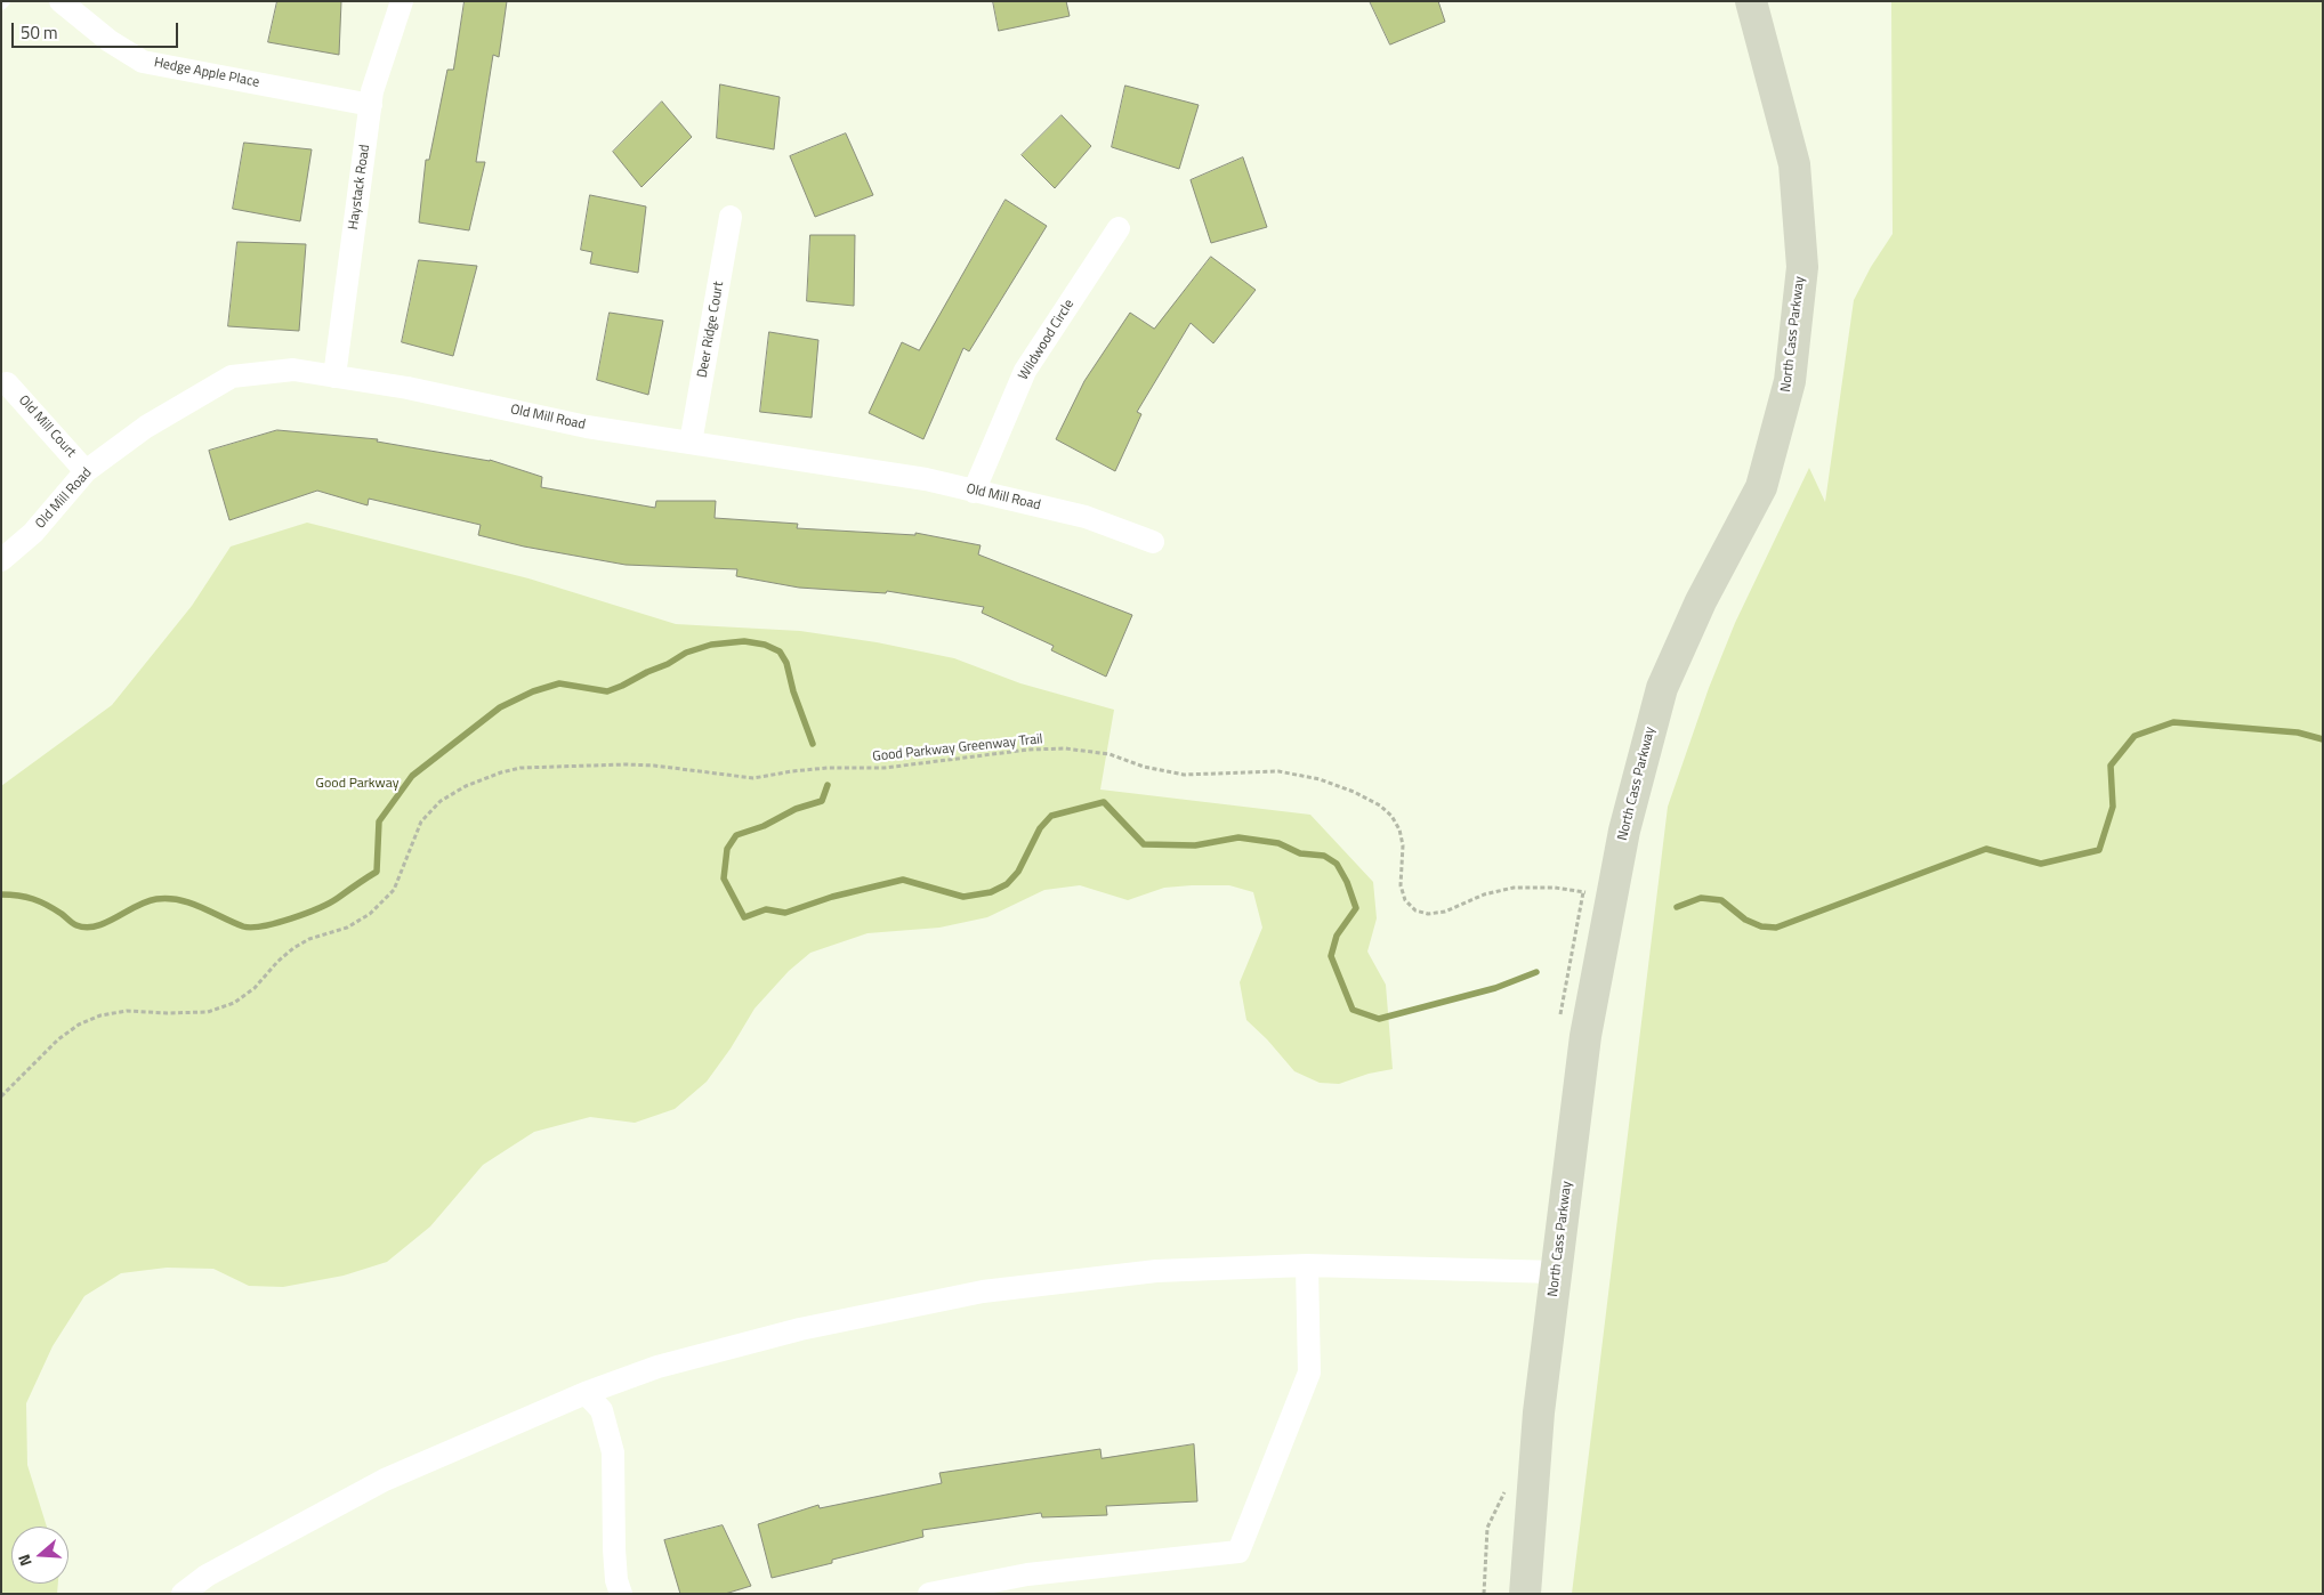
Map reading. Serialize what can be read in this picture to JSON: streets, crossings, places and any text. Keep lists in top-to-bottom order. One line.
{"streets":{"street":["Hedge Apple Place","Haystack Road","Deer Ridge Court","North Cass Parkway","Wildwood Circle","Old Mill Road","Old Mill Court"],"path":["Good Parkway Greenway Trail"]},"crossings":[["Hedge Apple Place","Haystack Road"],["Haystack Road","Old Mill Road"],["Deer Ridge Court","Old Mill Road"],["North Cass Parkway","Good Parkway Greenway Trail"],["Wildwood Circle","Old Mill Road"],["Old Mill Road","Old Mill Court"]],"parks":["Good Parkway"],"scale_bar":"50 m","north":"left"}
